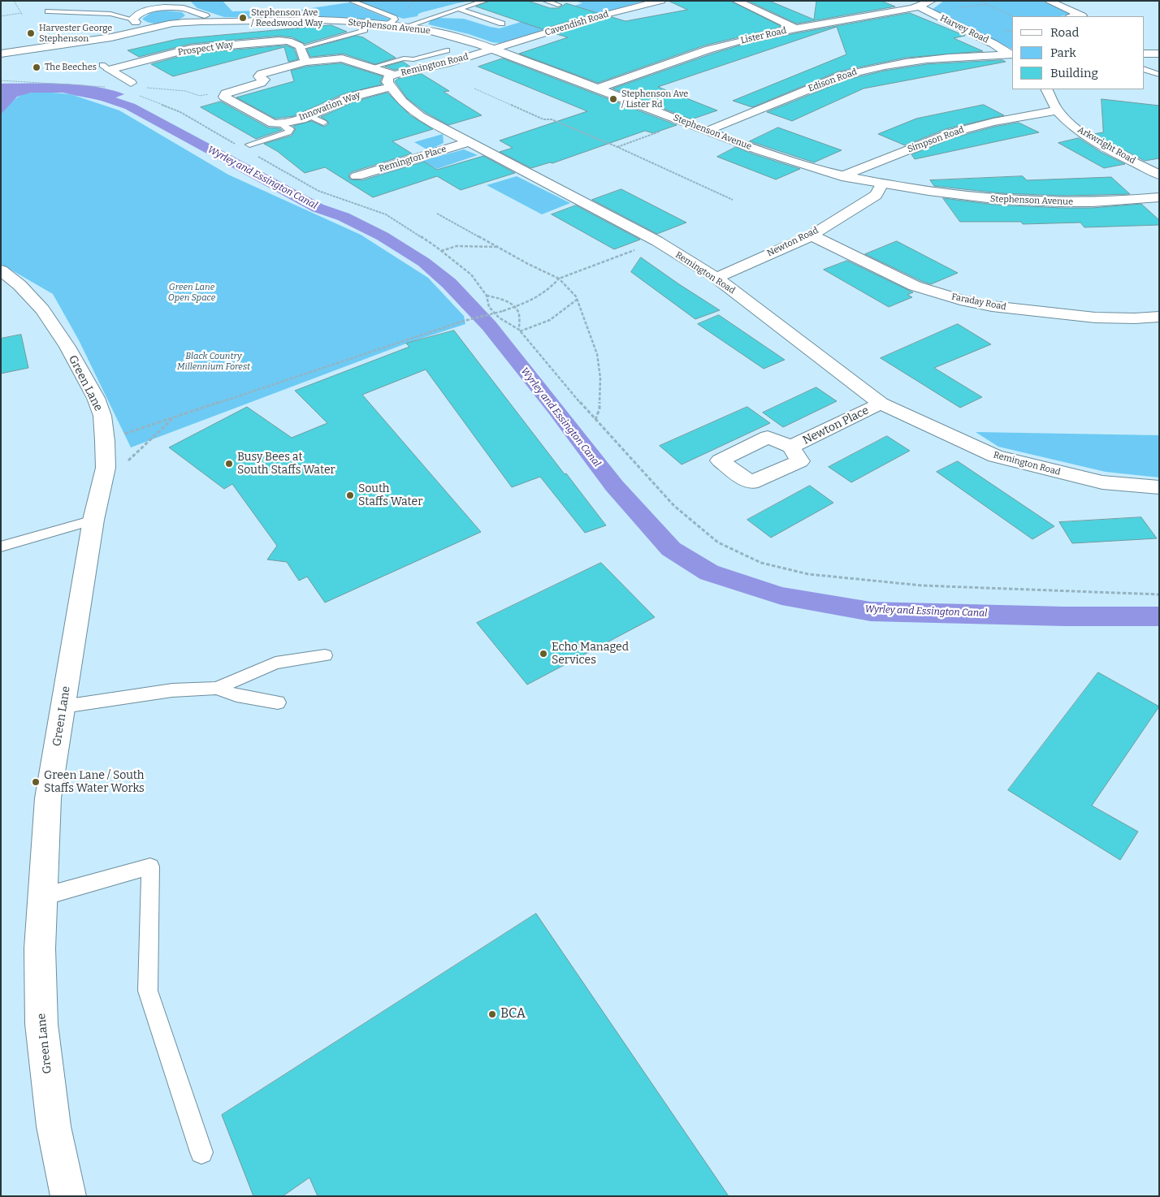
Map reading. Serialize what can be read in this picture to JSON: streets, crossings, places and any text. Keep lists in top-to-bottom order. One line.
{"streets":{"main road":["Cavendish Road","Stephenson Avenue","Harvey Road","Lister Road","Prospect Way","Remington Road","Edison Road","Innovation Way","Simpson Road","Arkwright Road","Remington Place","Newton Road","Faraday Road","Green Lane","Newton Place"]},"crossings":[["Cavendish Road","Stephenson Avenue"],["Cavendish Road","Remington Road"],["Stephenson Avenue","Lister Road"],["Stephenson Avenue","Remington Road"],["Stephenson Avenue","Edison Road"],["Stephenson Avenue","Simpson Road"],["Stephenson Avenue","Newton Road"],["Harvey Road","Lister Road"],["Harvey Road","Edison Road"],["Remington Road","Innovation Way"],["Remington Road","Remington Place"],["Remington Road","Newton Road"],["Remington Road","Newton Place"],["Simpson Road","Arkwright Road"],["Newton Road","Faraday Road"]],"water":["Wyrley and Essington Canal"],"parks":["Green Lane Open Space","Black Country Millennium Forest"],"places":["Stephenson Ave / Reedswood Way","Harvester George Stephenson","The Beeches","Stephenson Ave / Lister Rd","Busy Bees at South Staffs Water","South Staffs Water","Echo Managed Services","Green Lane / South Staffs Water Works","BCA"],"legend":["Road","Park","Building"]}
